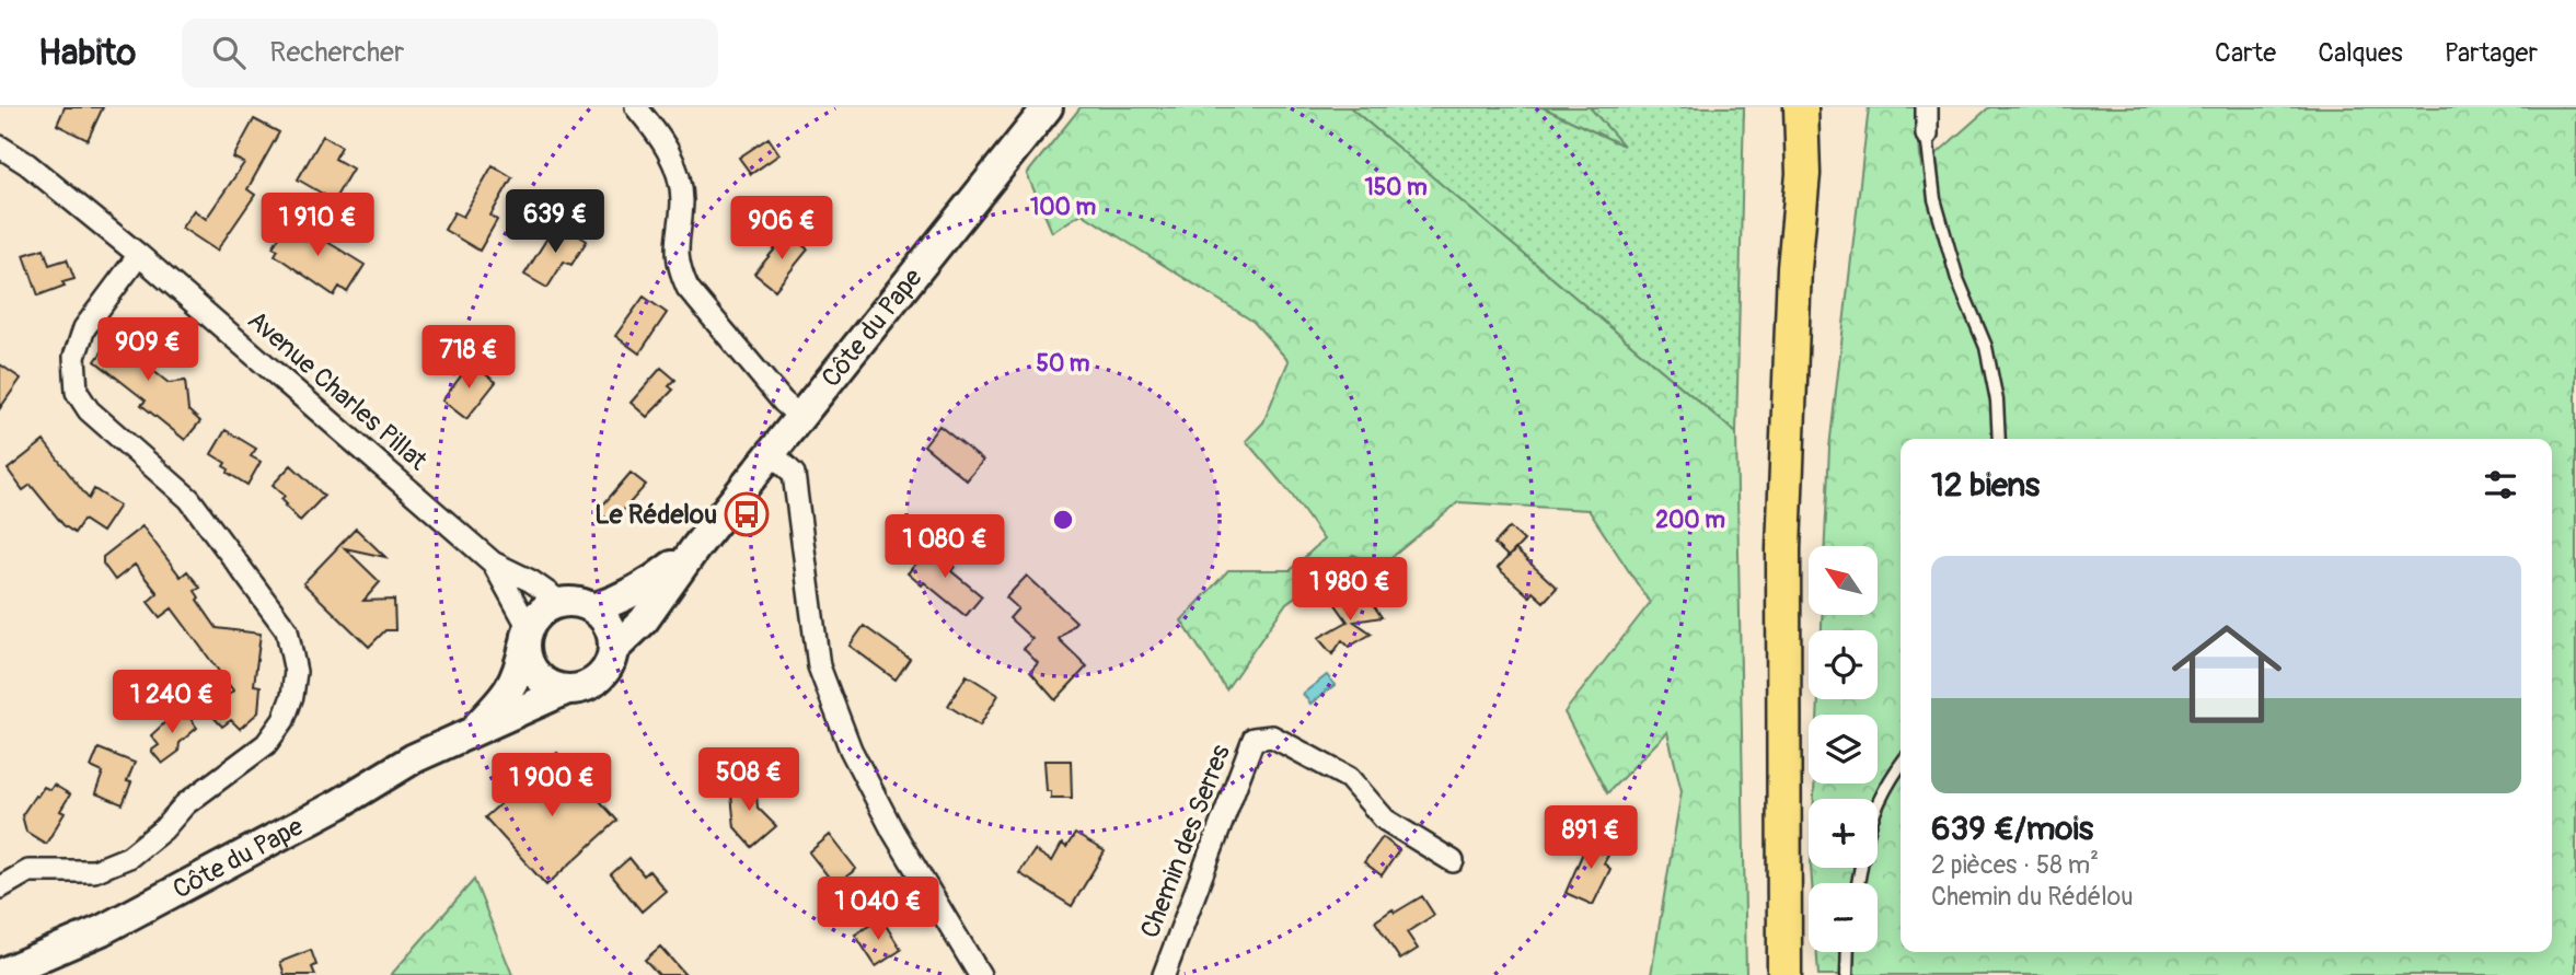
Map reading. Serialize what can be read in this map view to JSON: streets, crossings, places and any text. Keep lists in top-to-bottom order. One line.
{"streets":{"main road":["Côte du Pape"],"street":["Avenue Charles Pillat","Chemin des Serres"]},"crossings":[["Côte du Pape","Avenue Charles Pillat"]],"places":{"bus stop":["Le Rédelou"]},"north":"top left","page":{"header":"Habito","search":"Rechercher","nav":["Carte","Calques","Partager"],"price":["639 €","1 910 €","906 €","909 €","718 €","1 080 €","1 980 €","1 240 €","508 €","1 900 €","891 €","1 040 €"],"heading":"12 biens","list":[{"name":"639 €/mois","note":"2 pièces · 58 m² · Chemin du Rédélou"}],"map_buttons":["+","−"]},"rings":["150 m","100 m","50 m","200 m"]}
